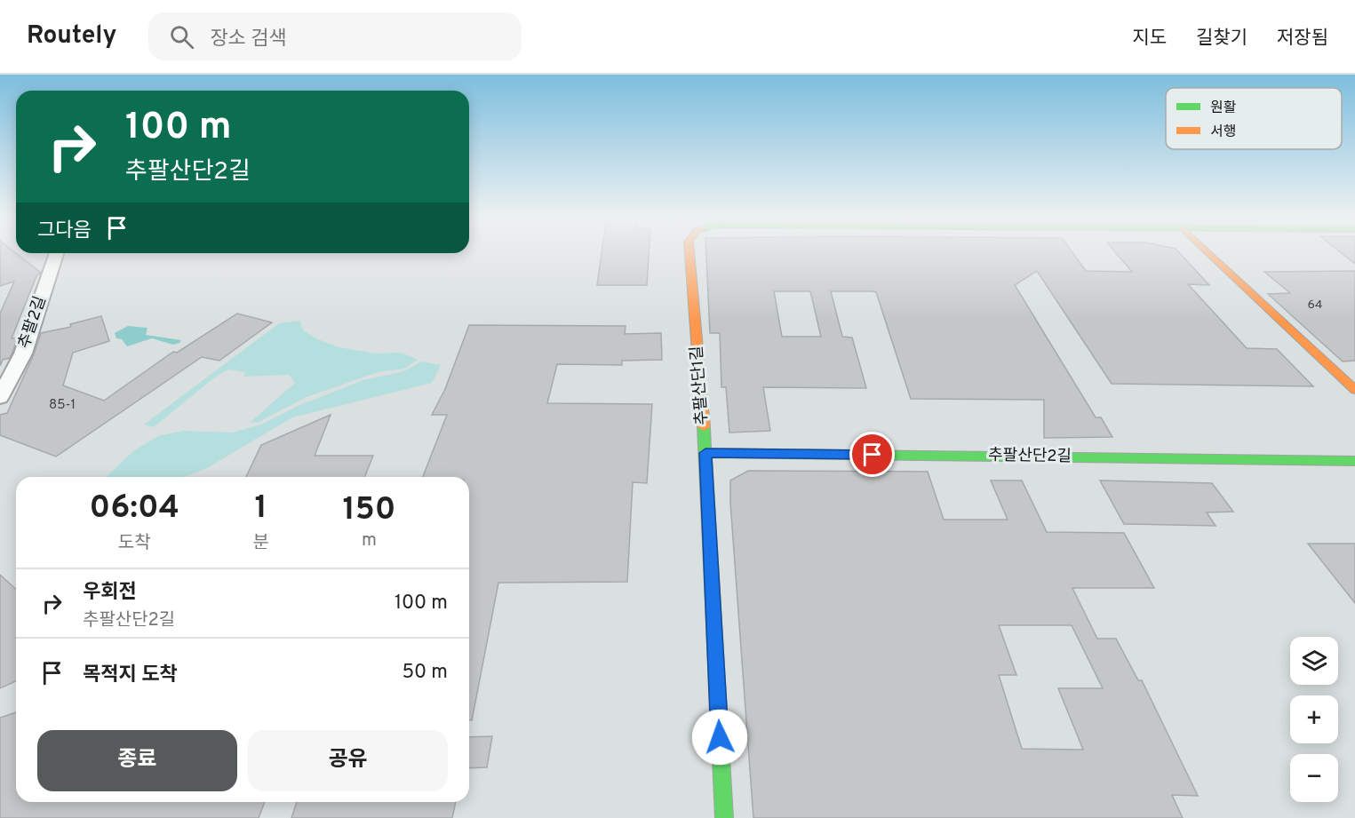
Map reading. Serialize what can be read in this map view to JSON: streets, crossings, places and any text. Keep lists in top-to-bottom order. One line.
{"streets":{"street":["추팔2길","추팔산단1길","추팔산단2길"]},"crossings":[["추팔산단1길","추팔산단2길"]],"house_numbers":["64","85-1"],"legend":["원활","서행"],"page":{"header":"Routely","search":"장소 검색","nav":["지도","길찾기","저장됨"],"turn":["100 m","추팔산단2길"],"then":"그다음","eta":["06:04","도착","1","분","150","m"],"list":[{"name":"우회전","note":"추팔산단2길","value":"100 m"},{"name":"목적지 도착","value":"50 m"}],"map_buttons":["+","−"],"buttons":["종료","공유"]}}
